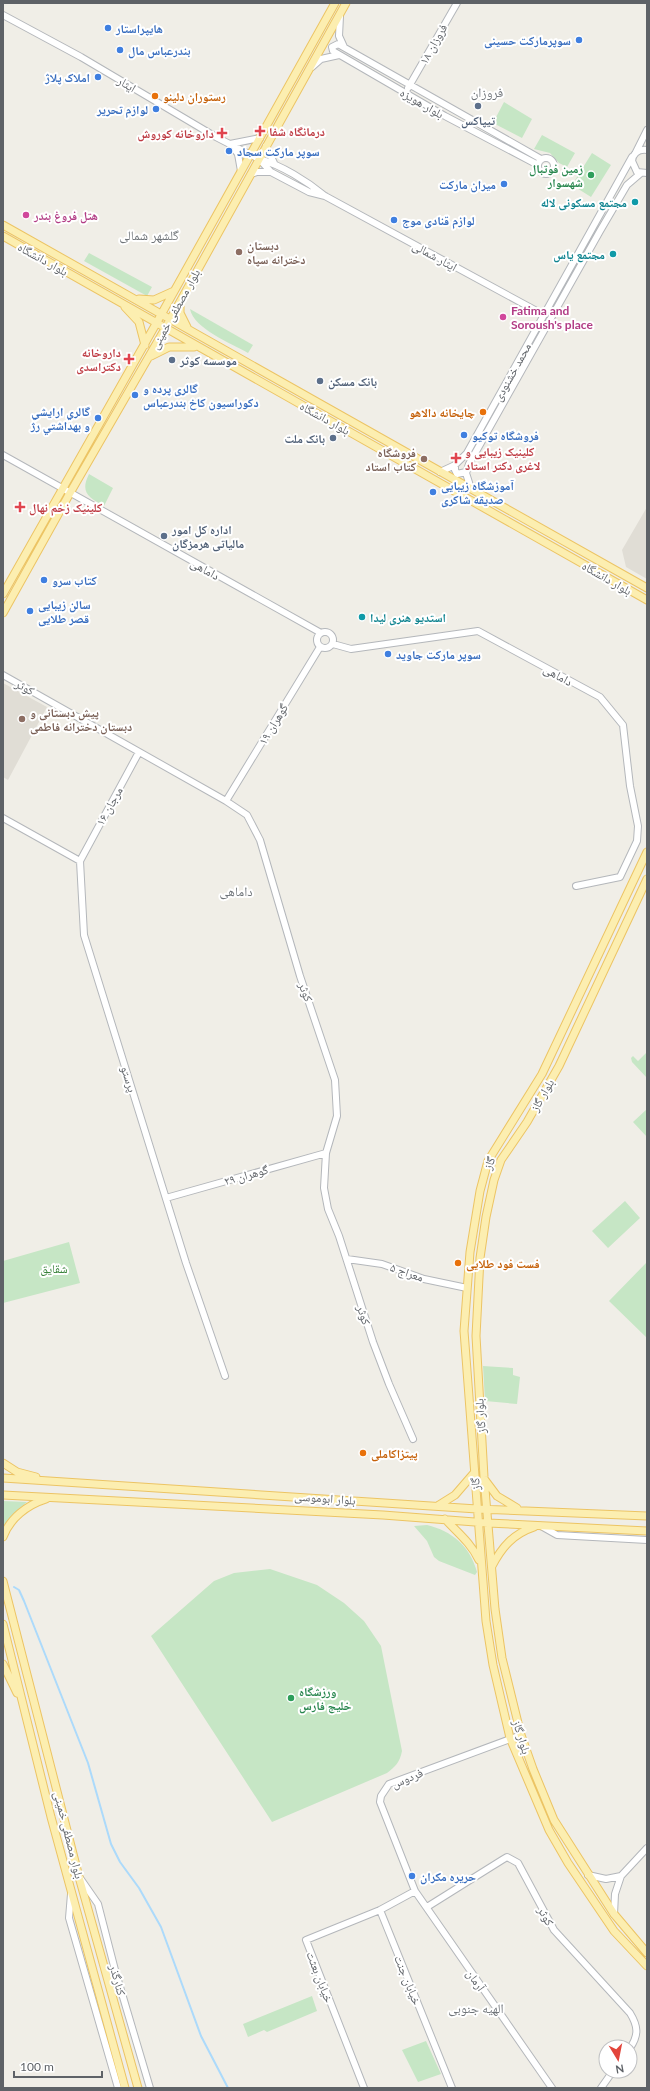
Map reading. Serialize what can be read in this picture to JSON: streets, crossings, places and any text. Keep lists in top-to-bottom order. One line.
{"streets":{"main road":["بلوار دانشگاه","بلوار مصطفی خمینی","بلوار گاز","گاز","بلوار ابوموسی"],"street":["فروزان ۱۸","ایثار","بلوار هویزه","ایثار شمالی","محمد خشنودی","داماهی","کوثر","گوهران ۱۹","مرجان ۱۶","پرستو","گوهران ۲۹","معراج ۵","فردوس","خیابان بعثت","کنارگذر","خیابان جنت","آرمان"]},"crossings":[["فروزان ۱۸","بلوار هویزه"],["ایثار","ایثار شمالی"],["ایثار","بلوار مصطفی خمینی"],["ایثار شمالی","بلوار مصطفی خمینی"],["ایثار شمالی","محمد خشنودی"],["بلوار دانشگاه","بلوار مصطفی خمینی"],["بلوار دانشگاه","محمد خشنودی"],["بلوار مصطفی خمینی","داماهی"],["بلوار مصطفی خمینی","کنارگذر"],["داماهی","گوهران ۱۹"],["کوثر","گوهران ۱۹"],["کوثر","مرجان ۱۶"],["کوثر","گوهران ۲۹"],["کوثر","معراج ۵"],["کوثر","آرمان"],["مرجان ۱۶","پرستو"],["پرستو","گوهران ۲۹"],["بلوار گاز","گاز"],["بلوار گاز","بلوار ابوموسی"],["بلوار گاز","فردوس"],["گاز","معراج ۵"],["گاز","بلوار ابوموسی"],["فردوس","آرمان"],["خیابان بعثت","خیابان جنت"]],"districts":["فروزان","گلشهر شمالی","داماهی","الهیه جنوبی"],"parks":["شقایق"],"places":{"other":["هایپراستار","سوپرمارکت حسینی","بندرعباس مال","املاک پلاژ","رستوران دلینو","تیپاکس","لوازم تحریر","سوپر مارکت سجاد","زمین فوتبال شهسوار","میران مارکت","مجتمع مسکونی لاله","هتل فروغ بندر","لوازم قنادی موج","دبستان دخترانه سپاه","مجتمع یاس","Fatima and Soroush's place","موسسه کوثر","بانک مسکن","گالری پرده و دکوراسیون کاخ بندرعباس","چایخانه دالاهو","گالري ارايشي و بهداشتي رژ","فروشگاه توکیو","بانک ملت","فروشگاه کتاب استاد","آموزشگاه زیبایی صدیقه شاکری","اداره کل امور مالیاتی هرمزگان","کتاب سرو","سالن زیبایی قصر طلایی","استدیو هنری لیدا","سوپر مارکت جاوید","پیش دبستانی و دبستان دخترانه فاطمی","فست فود طلایی","پیتزاکاملی","ورزشگاه خلیج فارس","حریره مکران"],"health":["درمانگاه شفا","داروخانه کوروش","داروخانه دکتراسدی","کلینیک زیبایی و لاغری دکتر استاد","کلینیک زخم نهال"]},"scale_bar":"100 m","north":"bottom"}
